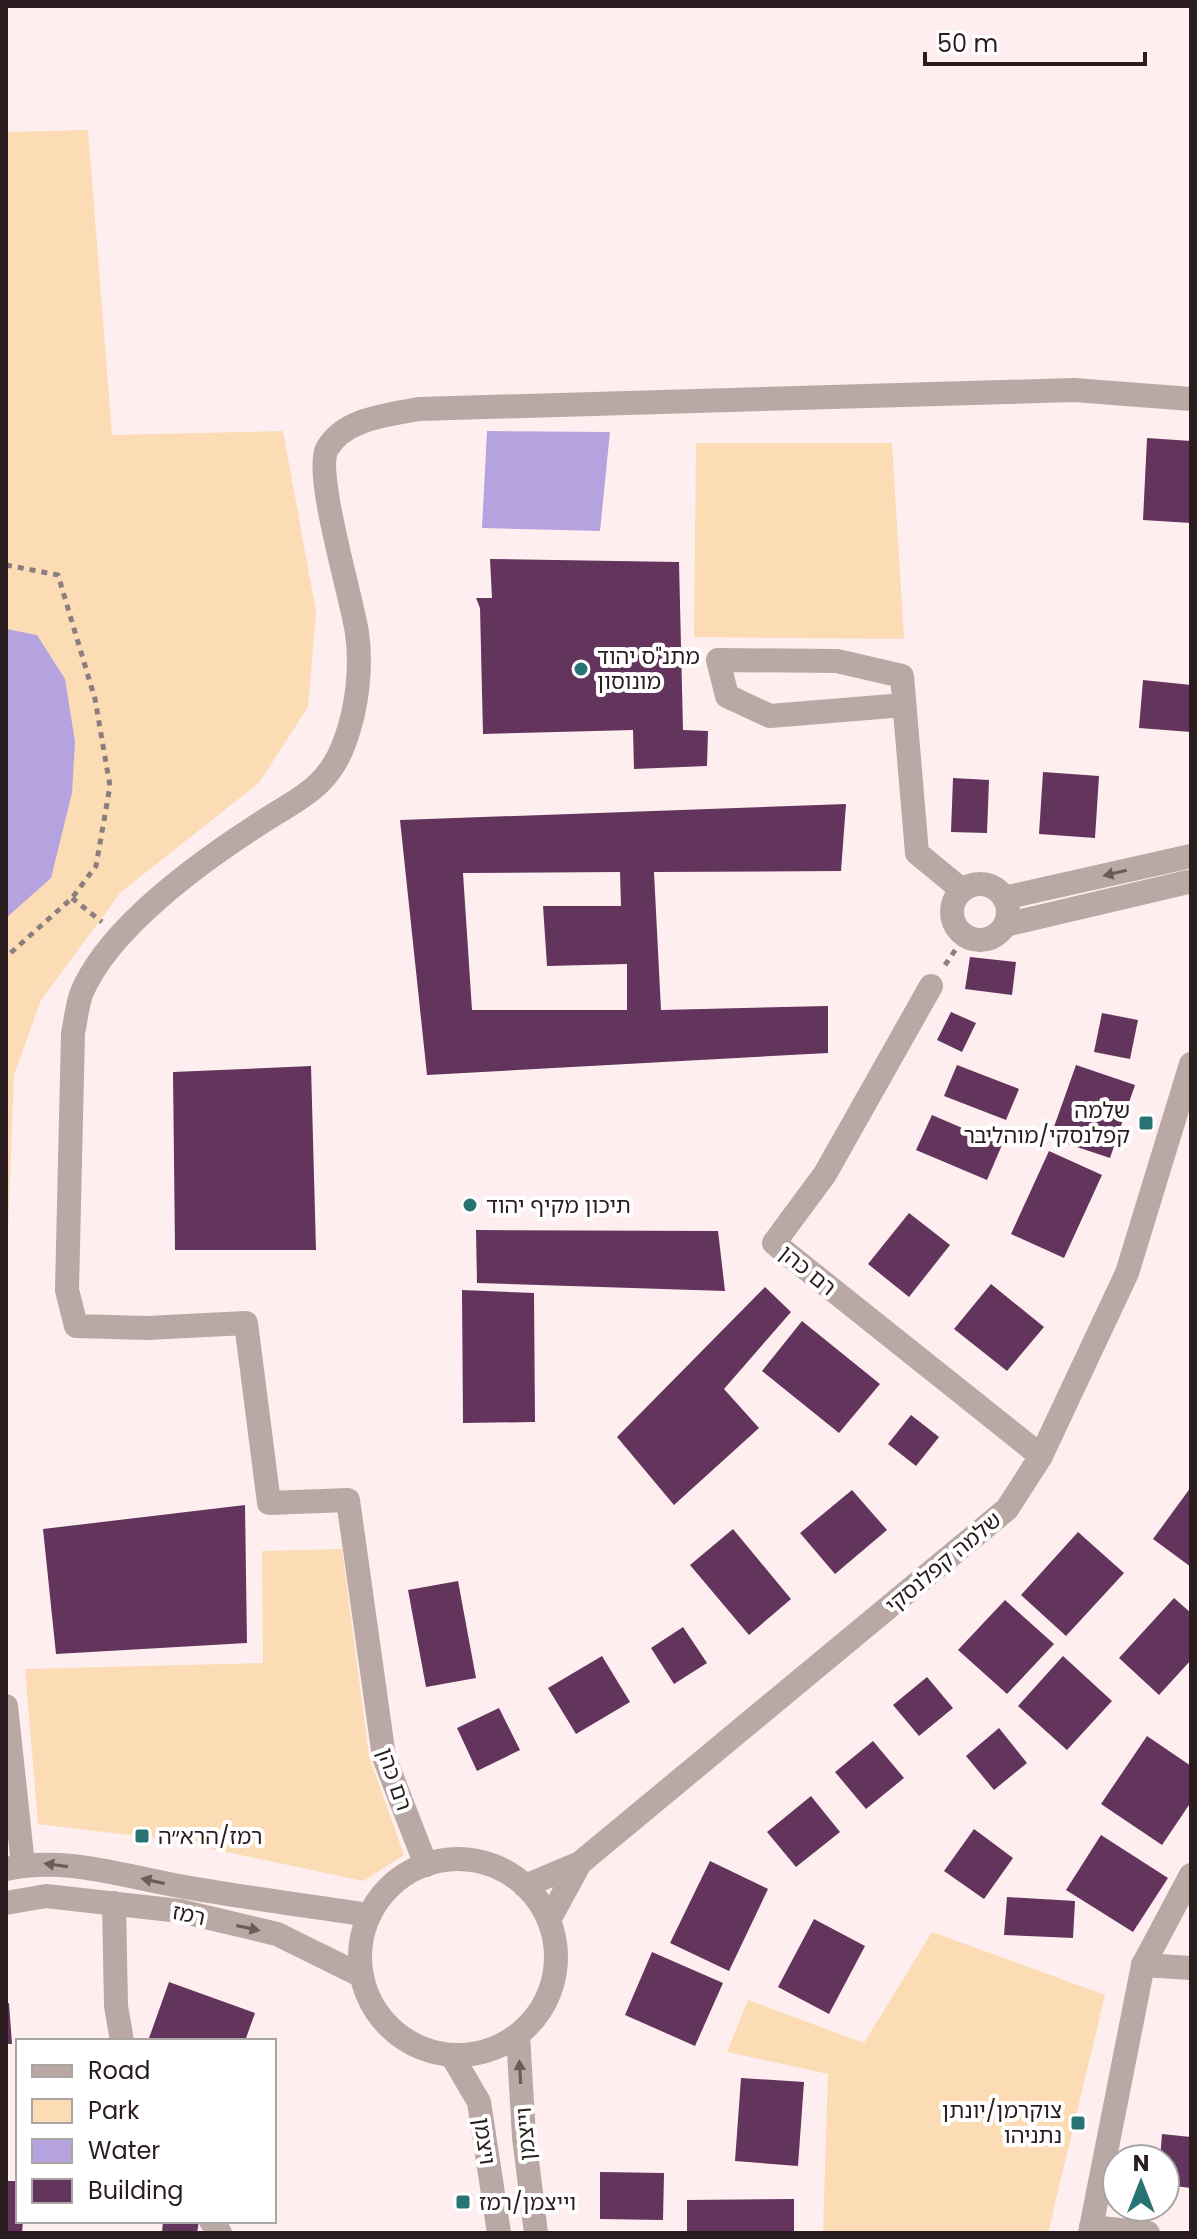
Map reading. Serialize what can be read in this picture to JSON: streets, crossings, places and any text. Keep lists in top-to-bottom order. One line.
{"streets":{"street":["רם כהן","שלמה קפלנסקי","רמז","וייצמן","ויצמן"]},"crossings":[["רם כהן","שלמה קפלנסקי"],["רם כהן","רמז"],["רם כהן","וייצמן"],["רם כהן","ויצמן"],["רמז","וייצמן"],["רמז","ויצמן"],["וייצמן","ויצמן"]],"one_way":["וייצמן"],"places":{"other":["מתנ\"ס יהוד מונוסון","תיכון מקיף יהוד"],"transit":["שלמה קפלנסקי/מוהליבר","רמז/הרא״ה","צוקרמן/יונתן נתניהו","וייצמן/רמז"]},"legend":["Road","Park","Water","Building"],"scale_bar":"50 m","north":"top"}
